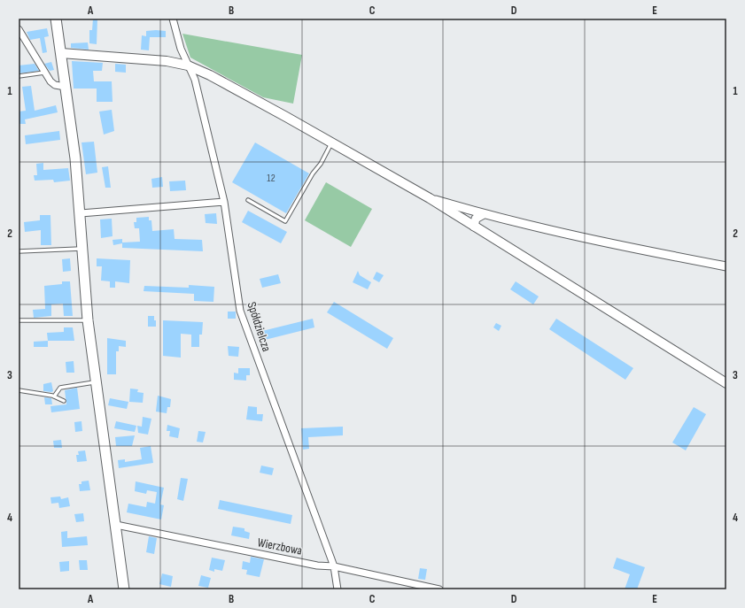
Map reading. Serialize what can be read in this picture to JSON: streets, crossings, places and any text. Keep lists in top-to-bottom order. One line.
{"streets":{"street":["Spółdzielcza","Wierzbowa"]},"crossings":[["Spółdzielcza","Wierzbowa"]],"house_numbers":["12"],"grid":{"columns":["A","B","C","D","E"],"rows":["1","2","3","4"]}}
